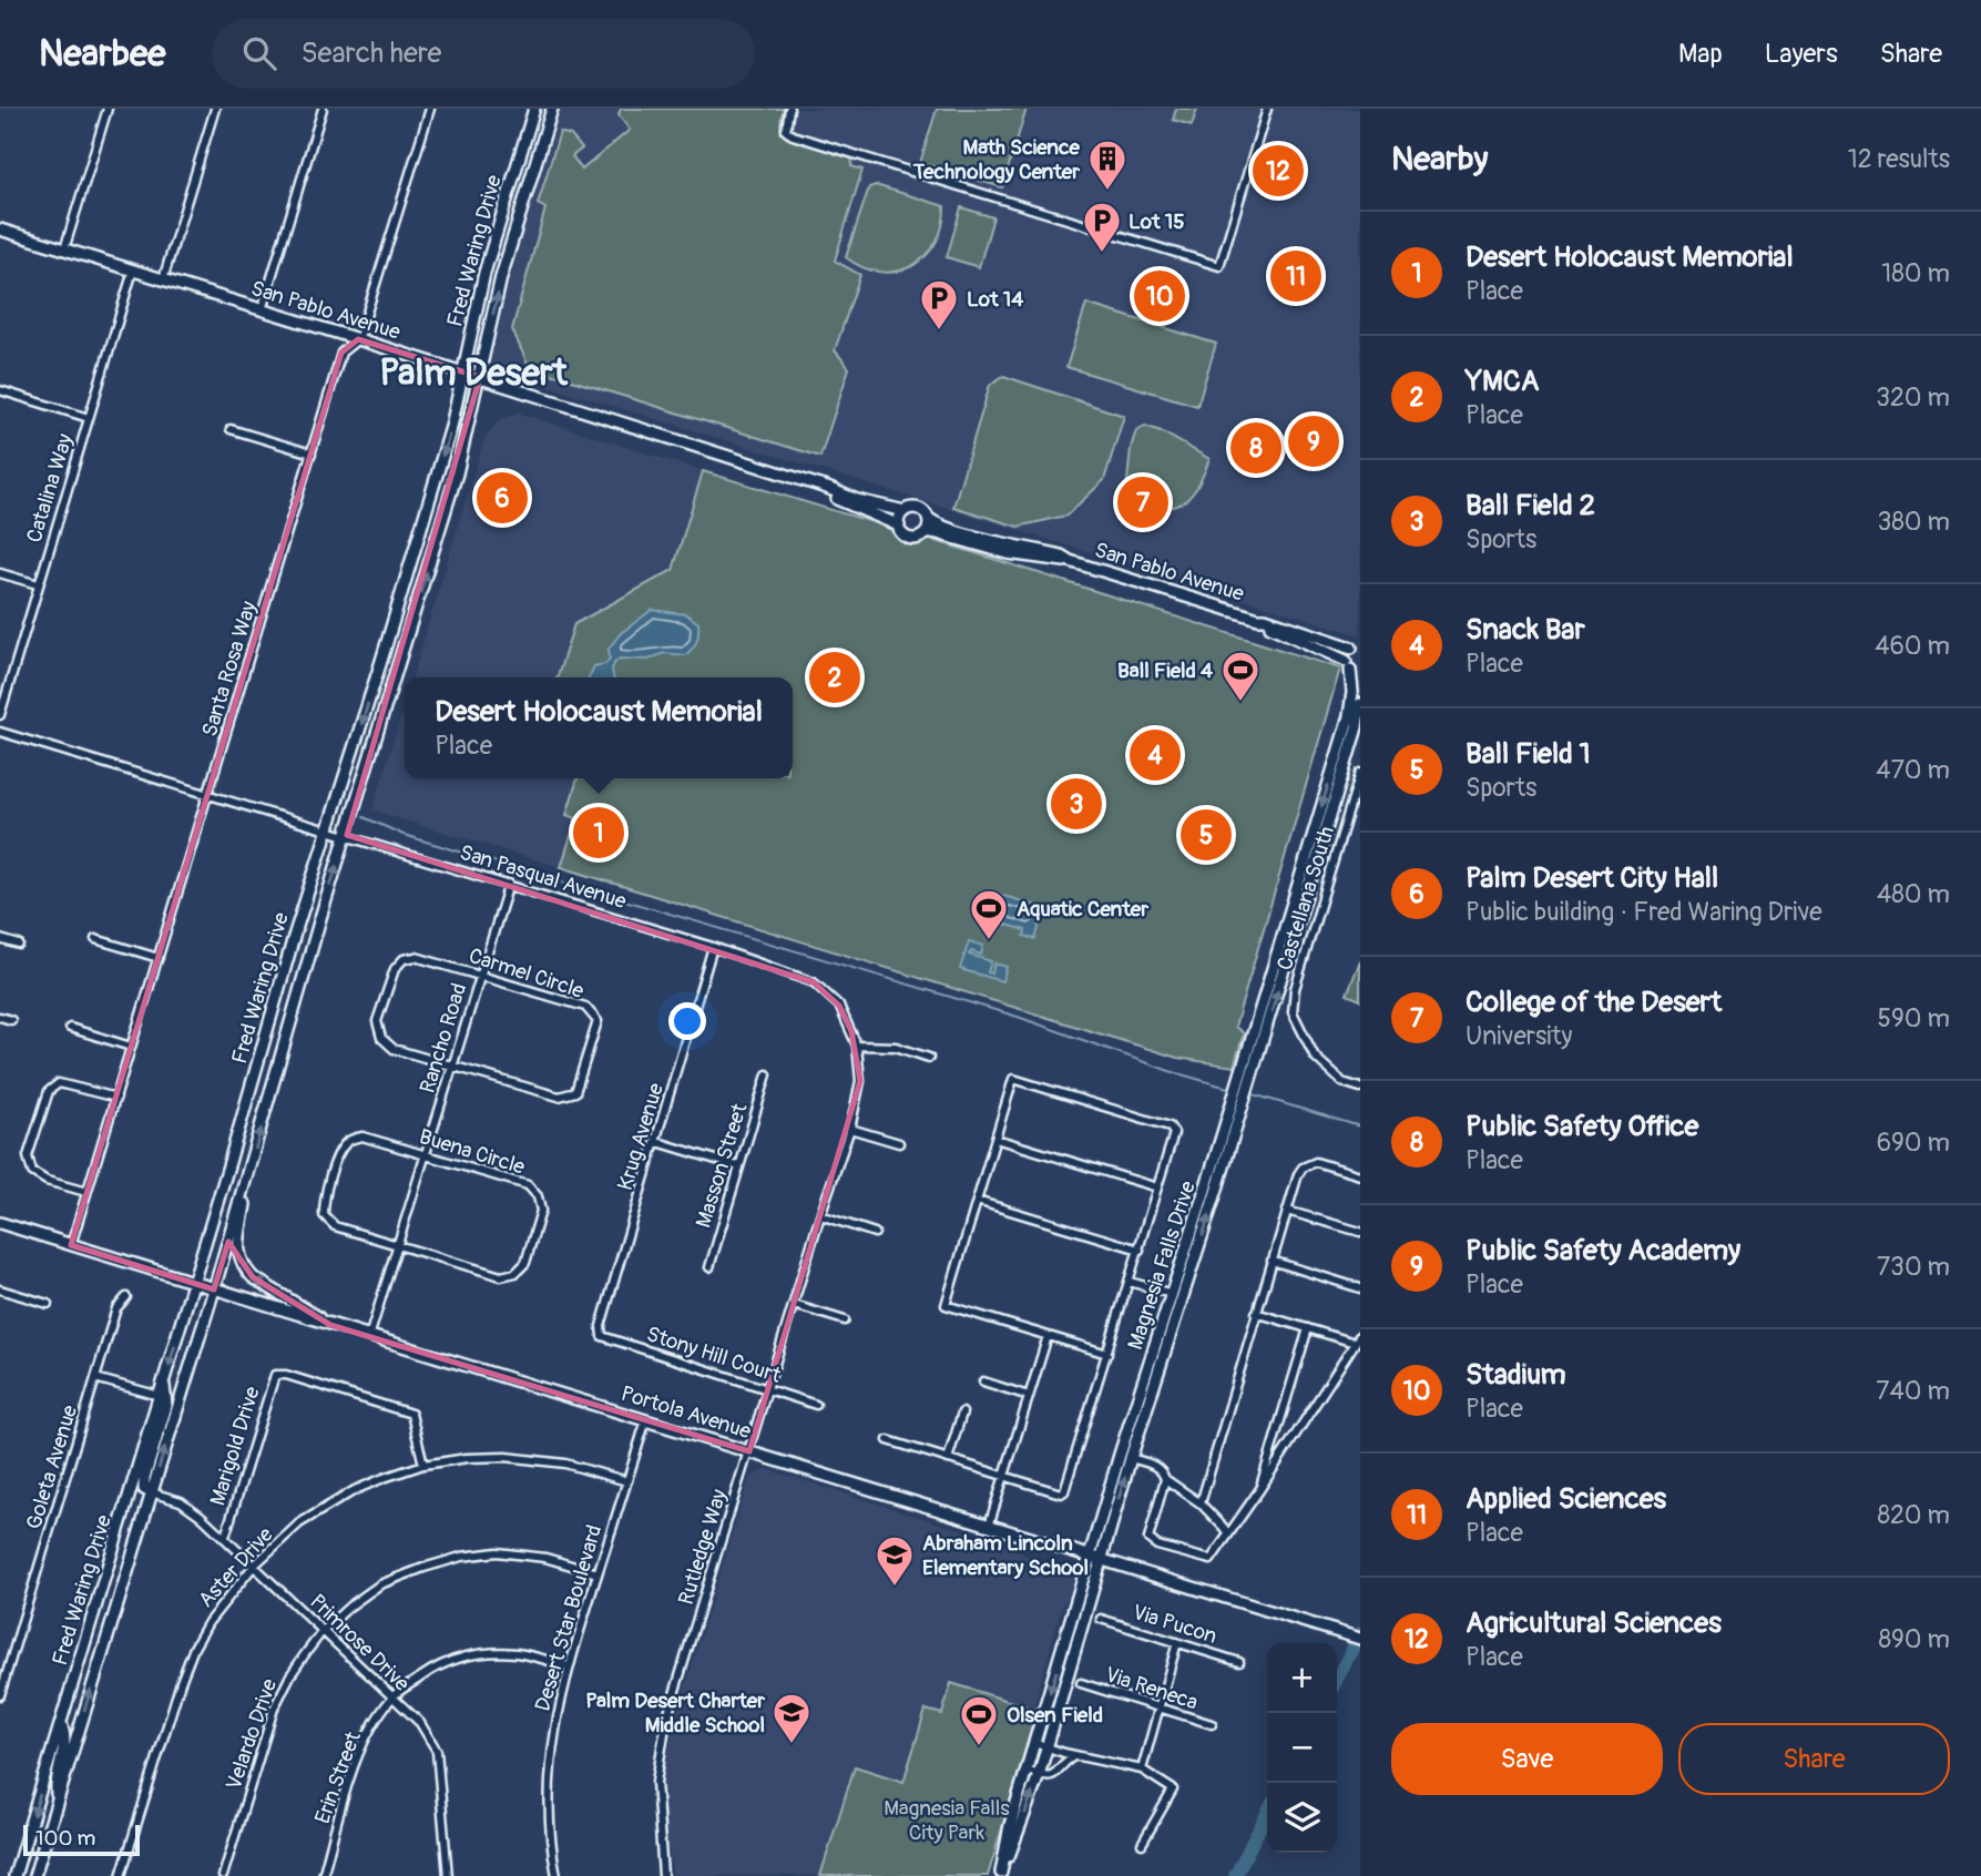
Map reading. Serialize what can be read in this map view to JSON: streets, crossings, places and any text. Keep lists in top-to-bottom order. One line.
{"streets":{"main road":["Fred Waring Drive","San Pablo Avenue","Magnesia Falls Drive","Portola Avenue"],"street":["Catalina Way","Santa Rosa Way","San Pasqual Avenue","Castellana South","Carmel Circle","Rancho Road","Krug Avenue","Buena Circle","Masson Street","Stony Hill Court","Marigold Drive","Goleta Avenue","Rutledge Way","Aster Drive","Desert Star Boulevard","Via Pucon","Primrose Drive","Via Reneca","Velardo Drive","Erin Street"]},"crossings":[["Fred Waring Drive","San Pablo Avenue"],["Fred Waring Drive","San Pasqual Avenue"],["Fred Waring Drive","Portola Avenue"],["Fred Waring Drive","Primrose Drive"],["San Pablo Avenue","Catalina Way"],["San Pablo Avenue","Santa Rosa Way"],["Santa Rosa Way","San Pasqual Avenue"],["Santa Rosa Way","Portola Avenue"],["San Pasqual Avenue","Rancho Road"],["San Pasqual Avenue","Krug Avenue"],["San Pasqual Avenue","Rutledge Way"],["Carmel Circle","Rancho Road"],["Rancho Road","Buena Circle"],["Rancho Road","Portola Avenue"],["Krug Avenue","Stony Hill Court"],["Magnesia Falls Drive","Portola Avenue"],["Stony Hill Court","Rutledge Way"],["Portola Avenue","Rutledge Way"],["Portola Avenue","Desert Star Boulevard"],["Marigold Drive","Aster Drive"],["Marigold Drive","Primrose Drive"],["Aster Drive","Desert Star Boulevard"],["Aster Drive","Primrose Drive"],["Desert Star Boulevard","Velardo Drive"],["Desert Star Boulevard","Erin Street"],["Primrose Drive","Velardo Drive"],["Primrose Drive","Erin Street"]],"districts":["Palm Desert"],"parks":["Magnesia Falls City Park"],"places":{"building":["Math Science Technology Center"],"parking":["Lot 15","Lot 14"],"sports":["Ball Field 4","Aquatic Center","Olsen Field"],"school or university":["Abraham Lincoln Elementary School","Palm Desert Charter Middle School"]},"scale_bar":"100 m","page":{"header":"Nearbee","search":"Search here","nav":["Map","Layers","Share"],"heading":["Nearby","12 results"],"pins":["12","11","10","9","8","6","7","2","4","3","1","5"],"list":[{"mark":"1","name":"Desert Holocaust Memorial","note":"Place","value":"180 m"},{"mark":"2","name":"YMCA","note":"Place","value":"320 m"},{"mark":"3","name":"Ball Field 2","note":"Sports","value":"380 m"},{"mark":"4","name":"Snack Bar","note":"Place","value":"460 m"},{"mark":"5","name":"Ball Field 1","note":"Sports","value":"470 m"},{"mark":"6","name":"Palm Desert City Hall","note":"Public building · Fred Waring Drive","value":"480 m"},{"mark":"7","name":"College of the Desert","note":"University","value":"590 m"},{"mark":"8","name":"Public Safety Office","note":"Place","value":"690 m"},{"mark":"9","name":"Public Safety Academy","note":"Place","value":"730 m"},{"mark":"10","name":"Stadium","note":"Place","value":"740 m"},{"mark":"11","name":"Applied Sciences","note":"Place","value":"820 m"},{"mark":"12","name":"Agricultural Sciences","note":"Place","value":"890 m"}],"popup":["Desert Holocaust Memorial","Place"],"map_buttons":["+","−"],"buttons":["Save","Share"],"scale":"100 m"}}
